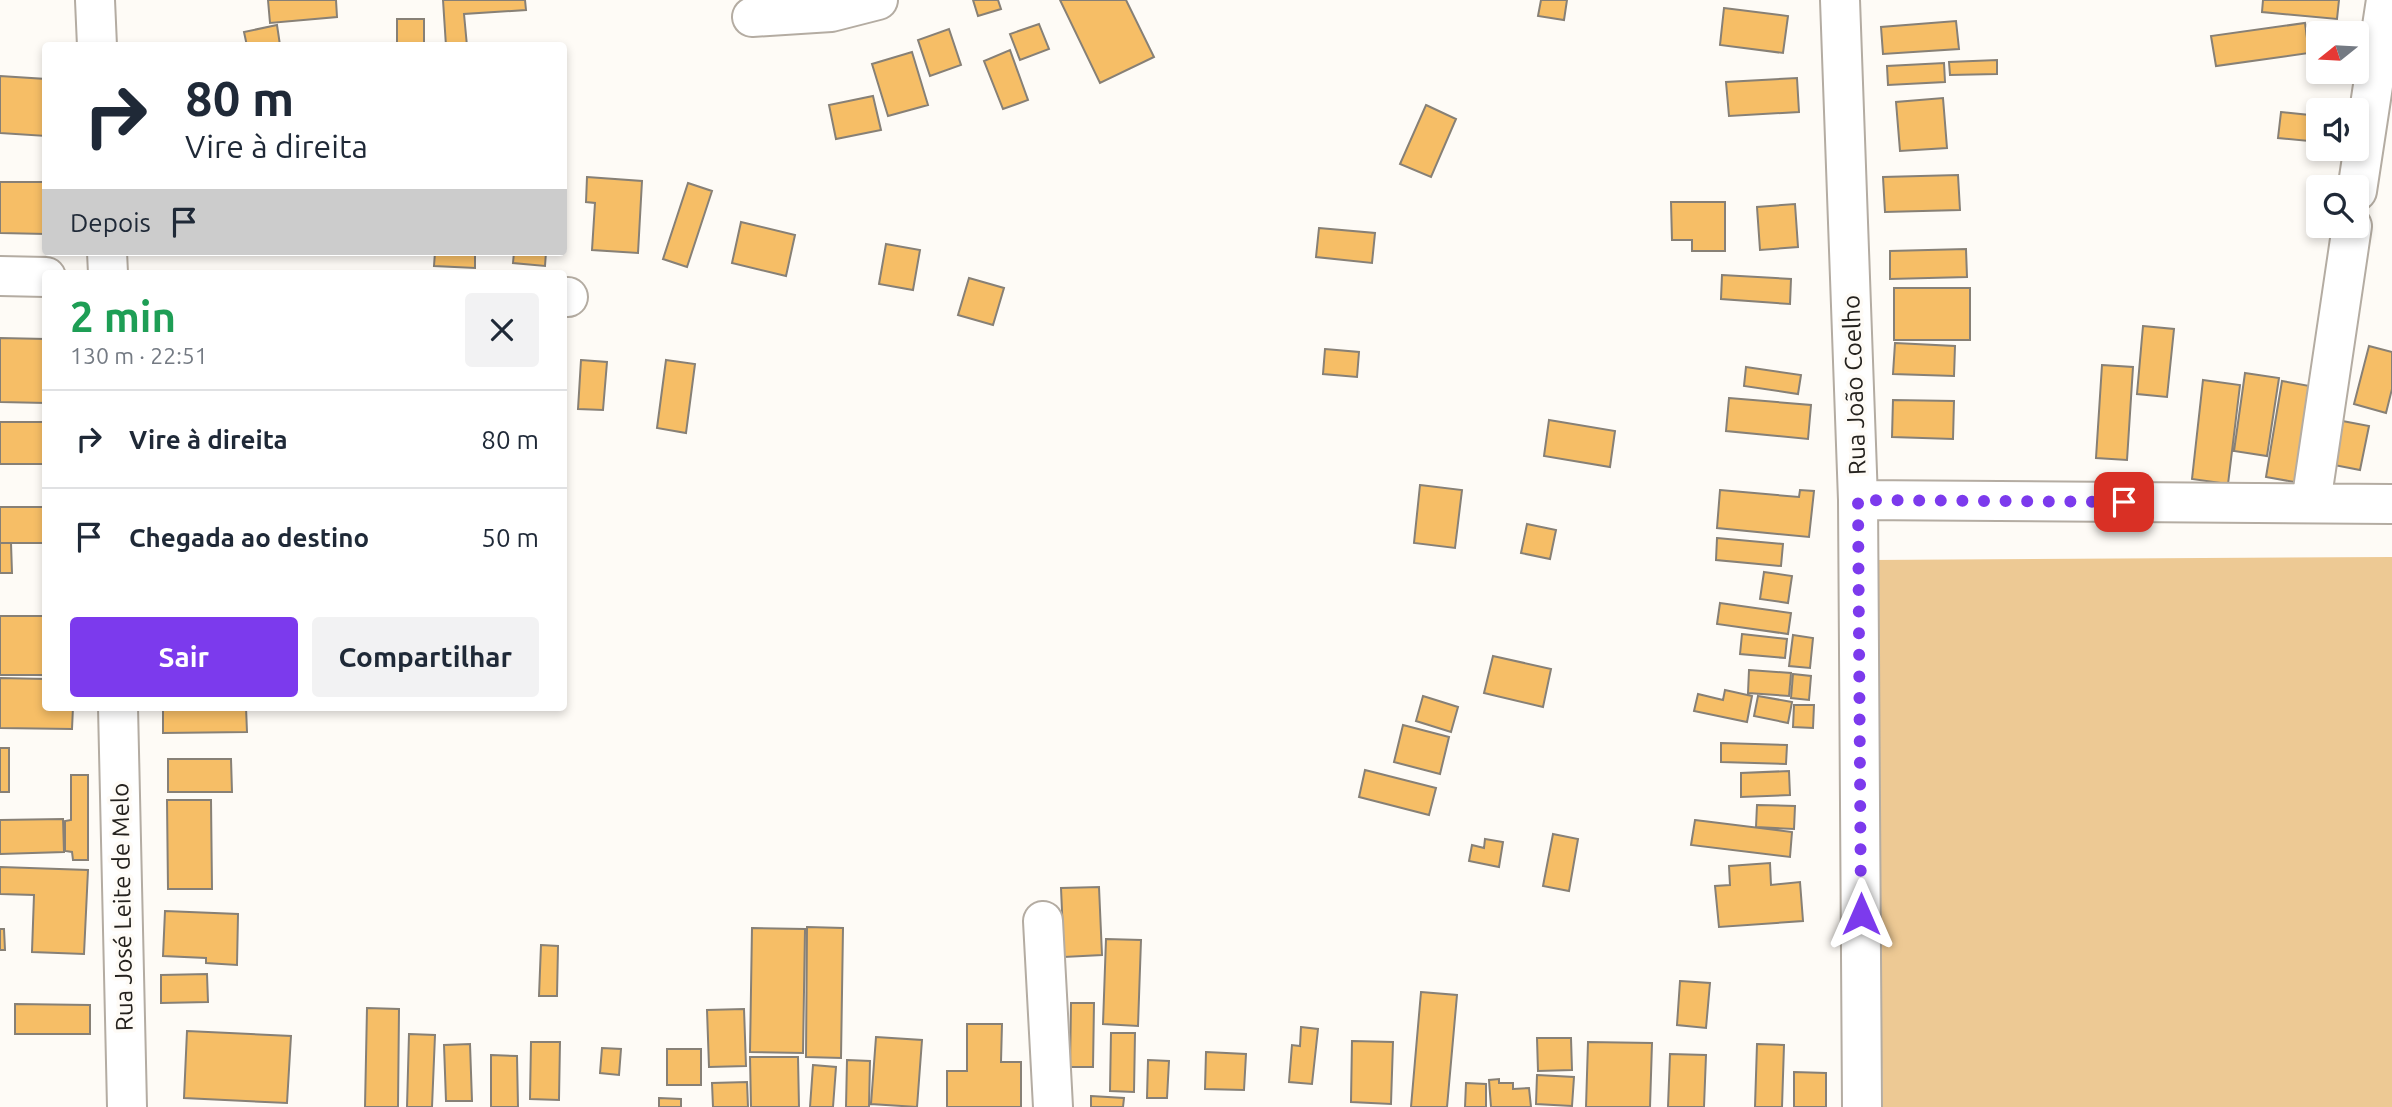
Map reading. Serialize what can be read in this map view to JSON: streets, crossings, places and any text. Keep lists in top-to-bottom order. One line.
{"streets":{"street":["Rua João Coelho","Rua José Leite de Melo"]},"north":"left","page":{"turn":["80 m","Vire à direita"],"then":"Depois","heading":["2 min","130 m · 22:51"],"list":[{"name":"Vire à direita","value":"80 m"},{"name":"Chegada ao destino","value":"50 m"}],"buttons":["Sair","Compartilhar"]}}
